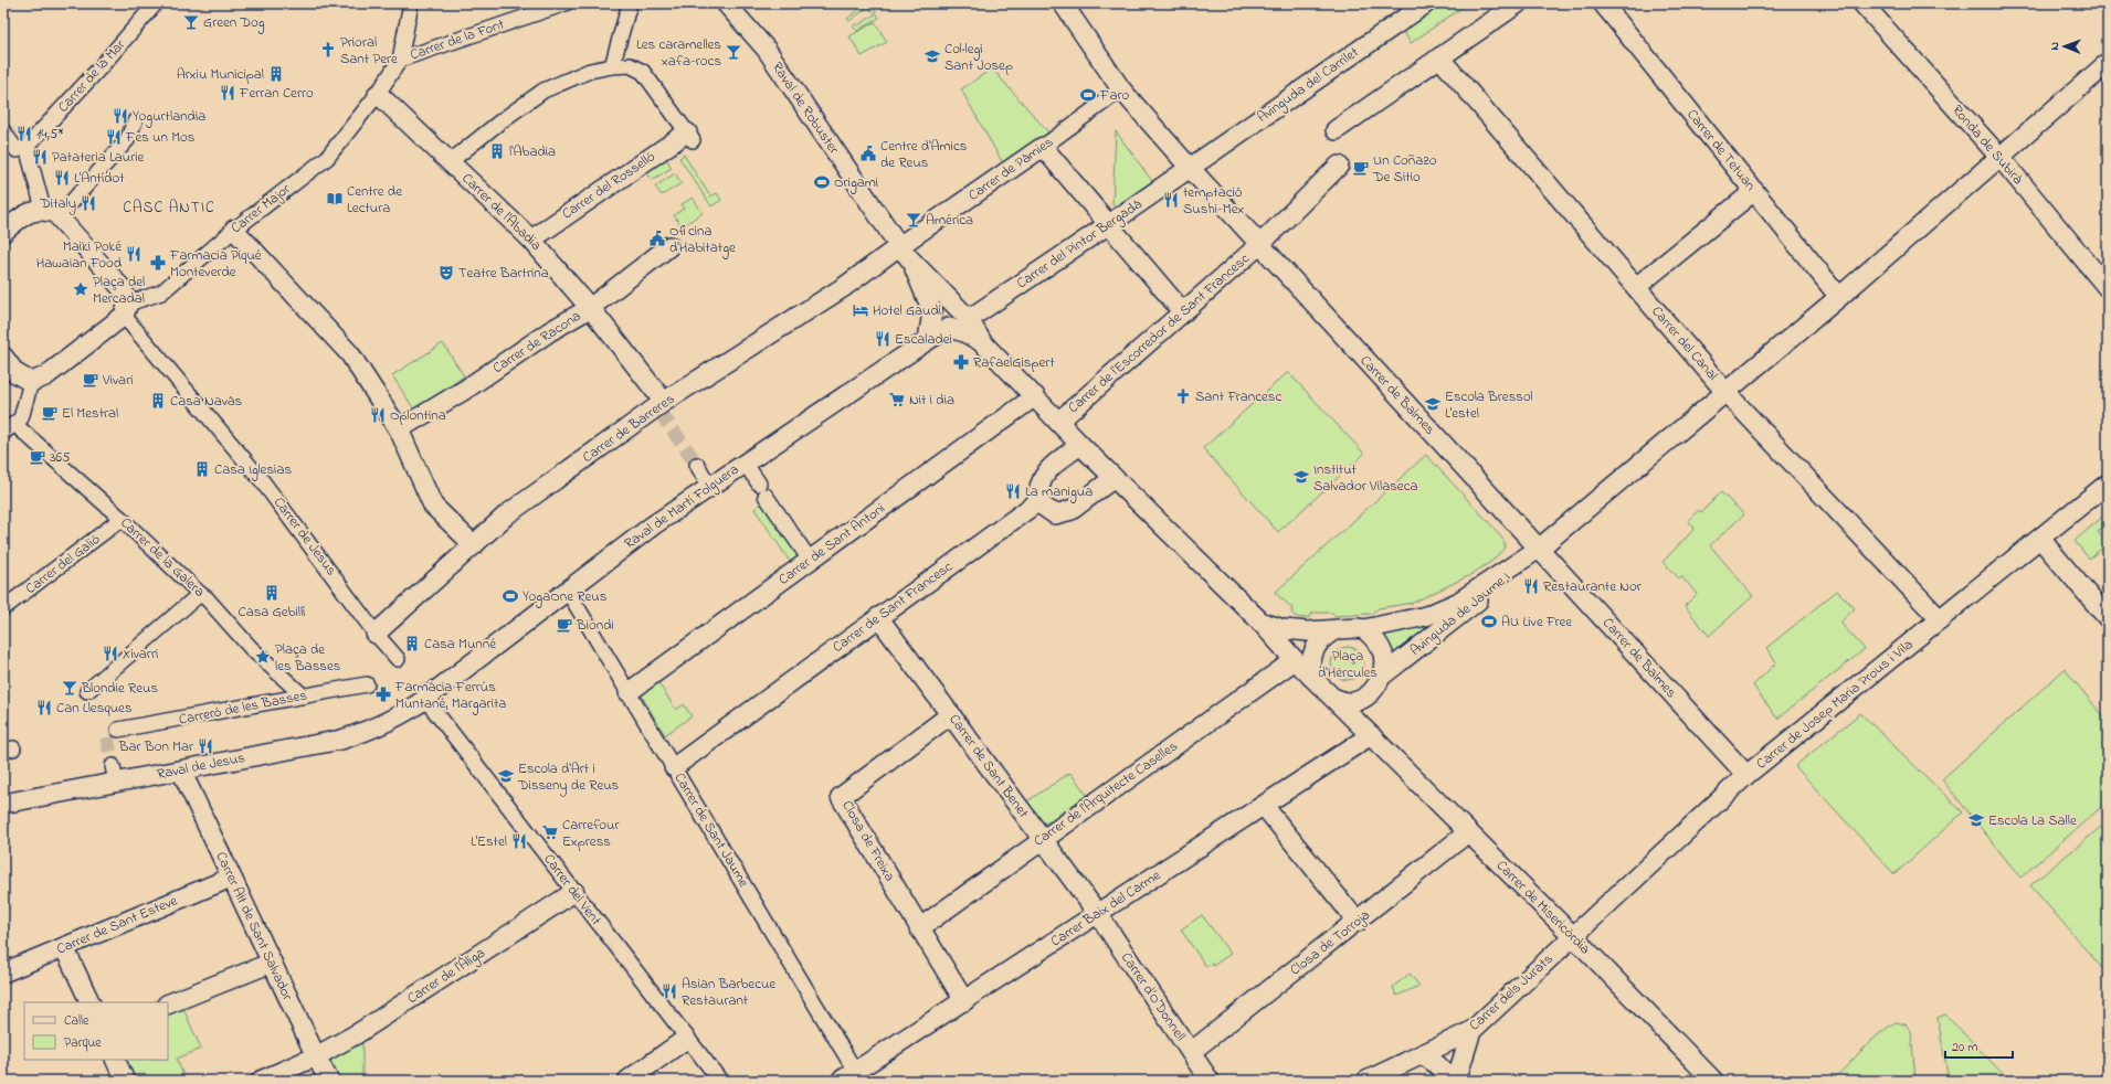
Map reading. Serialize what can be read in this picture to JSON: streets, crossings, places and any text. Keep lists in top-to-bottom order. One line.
{"streets":{"street":["Carrer de la Font","Carrer de la Mar","Avinguda del Carrilet","Raval de Robuster","Ronda de Subirà","Carrer de Tetuan","Carrer de Pàmies","Carrer del Rosselló","Carrer Major","Carrer de l'Abadia","Carrer del Pintor Bergadà","Carrer de l'Escorredor de Sant Francesc","Carrer de Racona","Carrer del Canal","Carrer de Balmes","Carrer de Barreres","Raval de Martí Folguera","Carrer de Jesus","Carrer de Sant Antoni","Carrer de la Galera","Carrer del Galió","Carrer de Sant Francesc","Avinguda de Jaume I","Carrer de Josep Maria Prous i Vila","Carreró de les Basses","Raval de Jesus","Carrer de Sant Benet","Carrer de l'Arquitecte Caselles","Carrer de Sant Jaume","Closa de Freixa","Carrer del Vent","Carrer de Misericòrdia","Carrer Baix del Carme","Carrer de Sant Esteve","Carrer Alt de Sant Salvador","Closa de Torroja","Carrer de l'Àliga","Carrer dels Jurats","Carrer d'O'Donnell"]},"crossings":[["Carrer de la Font","Carrer Major"],["Avinguda del Carrilet","Carrer del Pintor Bergadà"],["Avinguda del Carrilet","Carrer de Balmes"],["Raval de Robuster","Carrer de Pàmies"],["Raval de Robuster","Carrer del Pintor Bergadà"],["Raval de Robuster","Carrer de Barreres"],["Raval de Robuster","Raval de Martí Folguera"],["Carrer de Pàmies","Carrer de Balmes"],["Carrer de Pàmies","Carrer de Barreres"],["Carrer del Rosselló","Carrer de l'Abadia"],["Carrer Major","Carrer de l'Abadia"],["Carrer Major","Carrer de Jesus"],["Carrer de l'Abadia","Carrer de Racona"],["Carrer de l'Abadia","Carrer de Barreres"],["Carrer del Pintor Bergadà","Carrer de Balmes"],["Carrer de l'Escorredor de Sant Francesc","Carrer de Balmes"],["Carrer del Canal","Carrer de Josep Maria Prous i Vila"],["Carrer de Balmes","Avinguda de Jaume I"],["Carrer de Balmes","Carrer de Josep Maria Prous i Vila"],["Carrer de Barreres","Carrer de Jesus"],["Raval de Martí Folguera","Raval de Jesus"],["Raval de Martí Folguera","Carrer de Sant Jaume"],["Raval de Martí Folguera","Carrer del Vent"],["Carrer de Sant Antoni","Carrer de Sant Jaume"],["Carrer de la Galera","Carrer del Galió"],["Carrer de la Galera","Carreró de les Basses"],["Carrer de Sant Francesc","Carrer de Sant Benet"],["Carrer de Sant Francesc","Carrer de Sant Jaume"],["Avinguda de Jaume I","Carrer de Misericòrdia"],["Carrer de Josep Maria Prous i Vila","Carrer de Misericòrdia"],["Carrer de Josep Maria Prous i Vila","Carrer dels Jurats"],["Raval de Jesus","Carrer Alt de Sant Salvador"],["Carrer de Sant Benet","Carrer de l'Arquitecte Caselles"],["Carrer de Sant Benet","Closa de Freixa"],["Carrer de Sant Benet","Carrer Baix del Carme"],["Carrer de Sant Benet","Carrer d'O'Donnell"],["Carrer de l'Arquitecte Caselles","Closa de Freixa"],["Carrer de Sant Jaume","Carrer Baix del Carme"],["Closa de Freixa","Carrer Baix del Carme"],["Carrer del Vent","Carrer de l'Àliga"],["Carrer de Misericòrdia","Carrer Baix del Carme"],["Carrer de Misericòrdia","Closa de Torroja"],["Carrer de Misericòrdia","Carrer dels Jurats"],["Carrer Baix del Carme","Carrer d'O'Donnell"],["Carrer de Sant Esteve","Carrer Alt de Sant Salvador"],["Carrer Alt de Sant Salvador","Carrer de l'Àliga"],["Closa de Torroja","Carrer d'O'Donnell"]],"districts":["CASC ANTIC"],"parks":["Plaça d'Hèrcules"],"places":{"bar":["Green Dog","Les caramelles xafa-rocs","América","Blondie Reus"],"church":["Prioral Sant Pere","Sant Francesc"],"school or university":["Col·legi Sant Josep","Escola Bressol L'estel","Institut Salvador Vilaseca","Escola d'Art i Disseny de Reus","Escola La Salle"],"building":["Arxiu Municipal","l'Abadia","Casa Navàs","Casa Iglesias","Casa Gebillí","Casa Munné"],"restaurant":["Ferran Cerro","Yogurtlandia","14,5*","Fes un Mos","Patateria Laurie","L’Antídot","temptació Sushi-Mex","Ditaly","Maiki Poké Hawaian Food","Escaladei","Oplontina","La manigua","Restaurante Nor","Xivarri","Can Llesques","Bar Bon Mar","L’Estel","Asian Barbecue Restaurant"],"sports":["Faro","Origami","YogaOne Reus","AU Live Free"],"public building":["Centre d'Amics de Reus","Oficina d’Habitatge"],"cafe":["Un Coñazo De Sitio","Vivari","El Mestral","365","Biondi"],"library":["Centre de Lectura"],"pharmacy":["Farmacia Piqué Monteverde","RafaelGispert","Farmàcia Ferrús Muntané, Margarita"],"theatre":["Teatre Bartrina"],"place":["Plaça del Mercadal","Plaça de les Basses"],"hotel":["Hotel Gaudí"],"supermarket":["Nit i dia","Carrefour Express"]},"legend":["Calle","Parque"],"scale_bar":"20 m","north":"left"}
